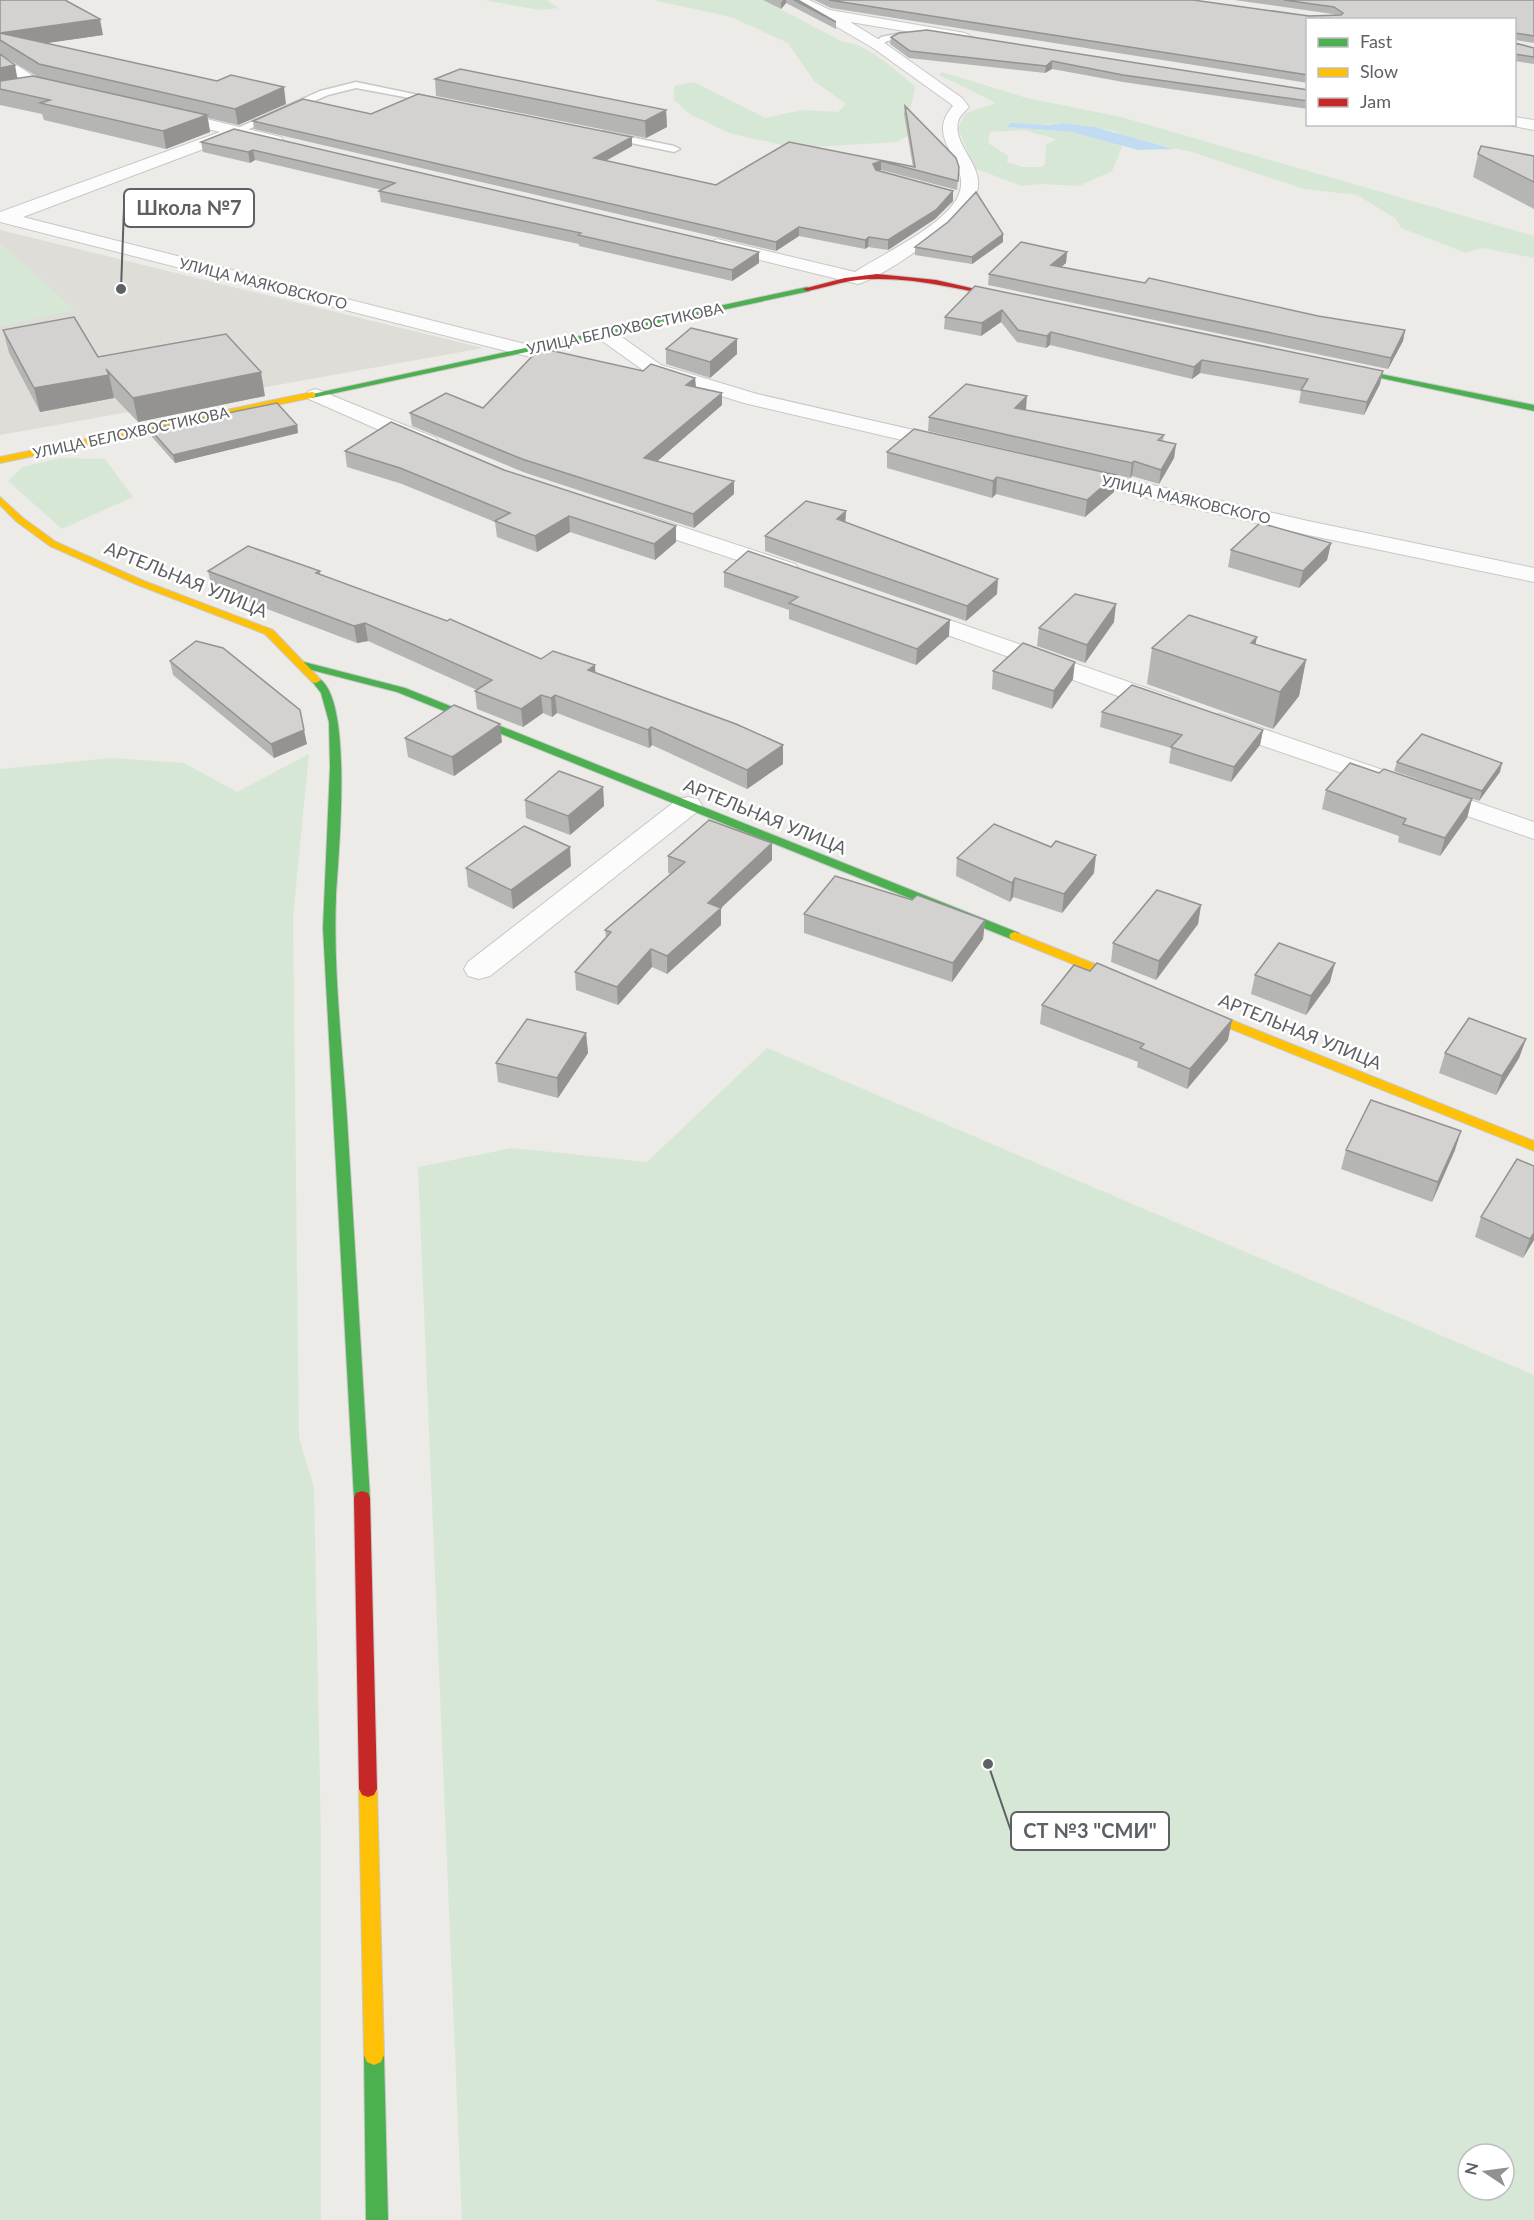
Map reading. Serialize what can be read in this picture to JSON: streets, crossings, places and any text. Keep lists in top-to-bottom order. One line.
{"streets":{"street":["УЛИЦА МАЯКОВСКОГО","УЛИЦА БЕЛОХВОСТИКОВА","АРТЕЛЬНАЯ УЛИЦА"]},"crossings":[["УЛИЦА МАЯКОВСКОГО","УЛИЦА БЕЛОХВОСТИКОВА"]],"places":["Школа №7","СТ №3 \"СМИ\""],"legend":["Fast","Slow","Jam"],"north":"left"}
